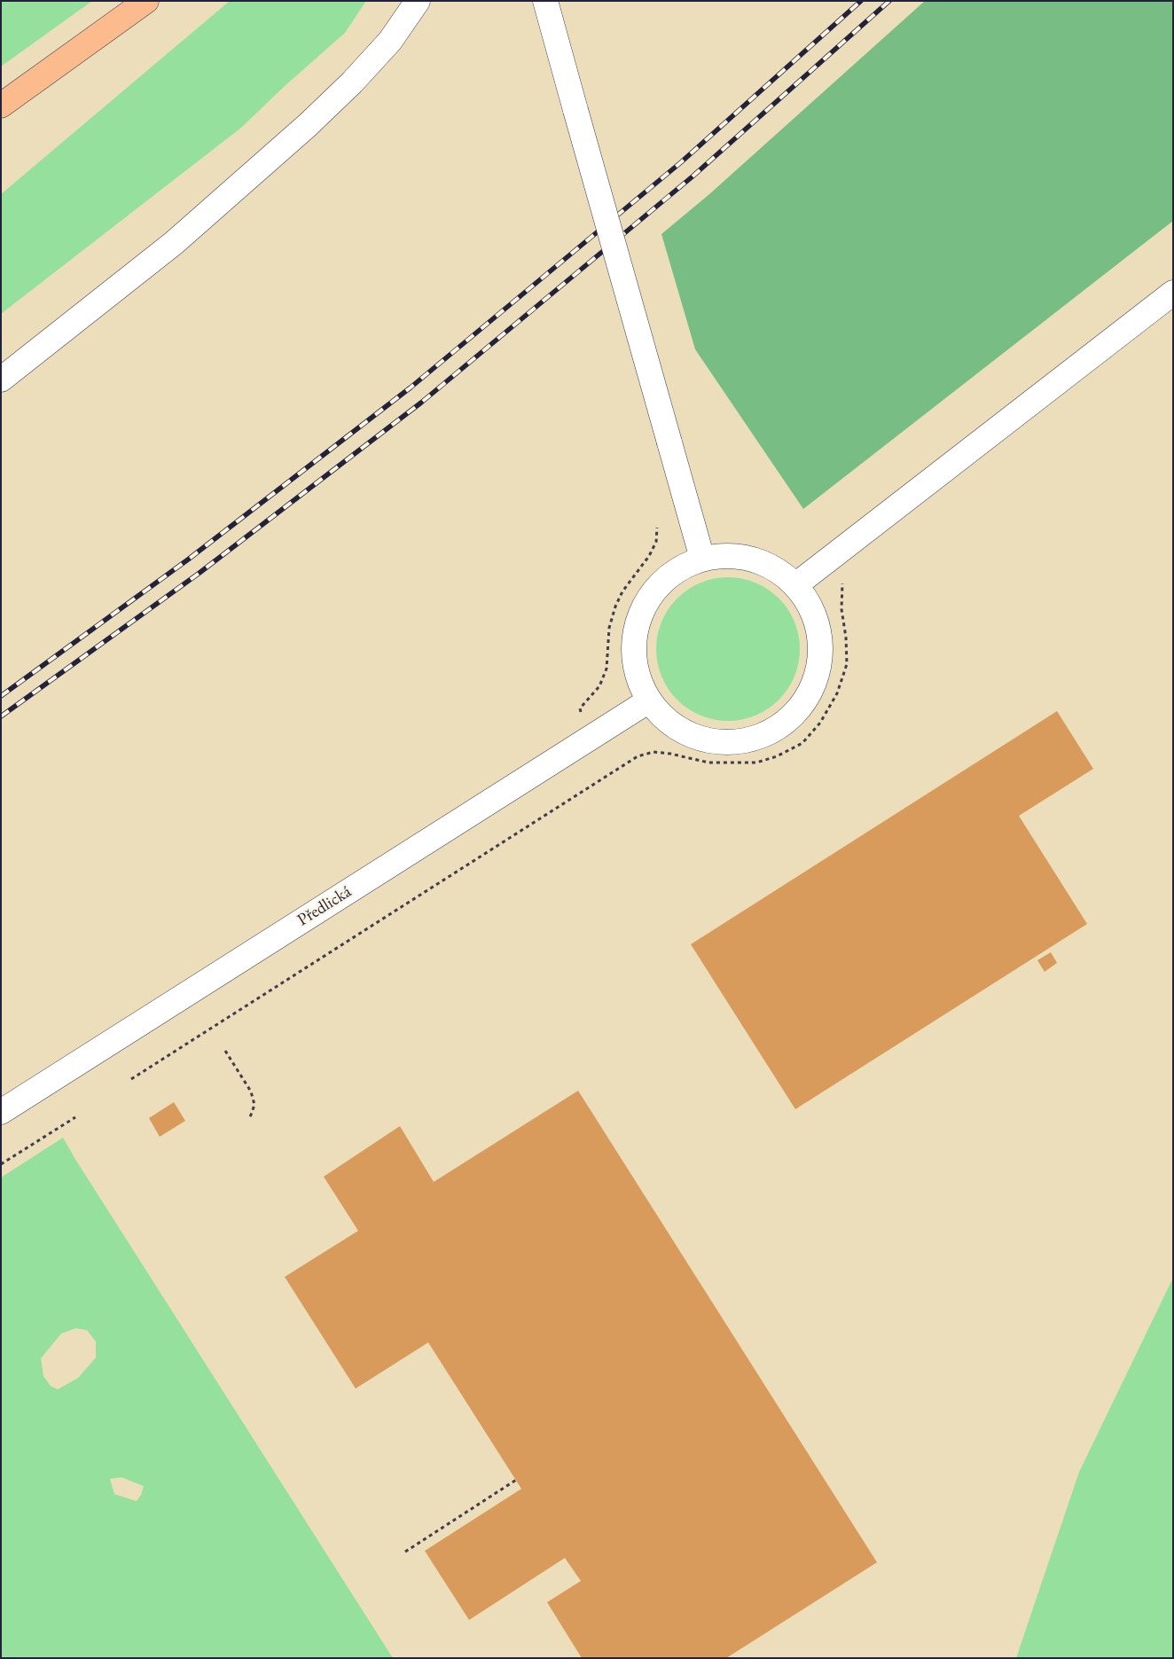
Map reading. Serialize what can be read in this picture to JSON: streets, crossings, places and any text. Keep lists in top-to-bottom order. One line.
{"streets":{"street":["Předlická"]}}
